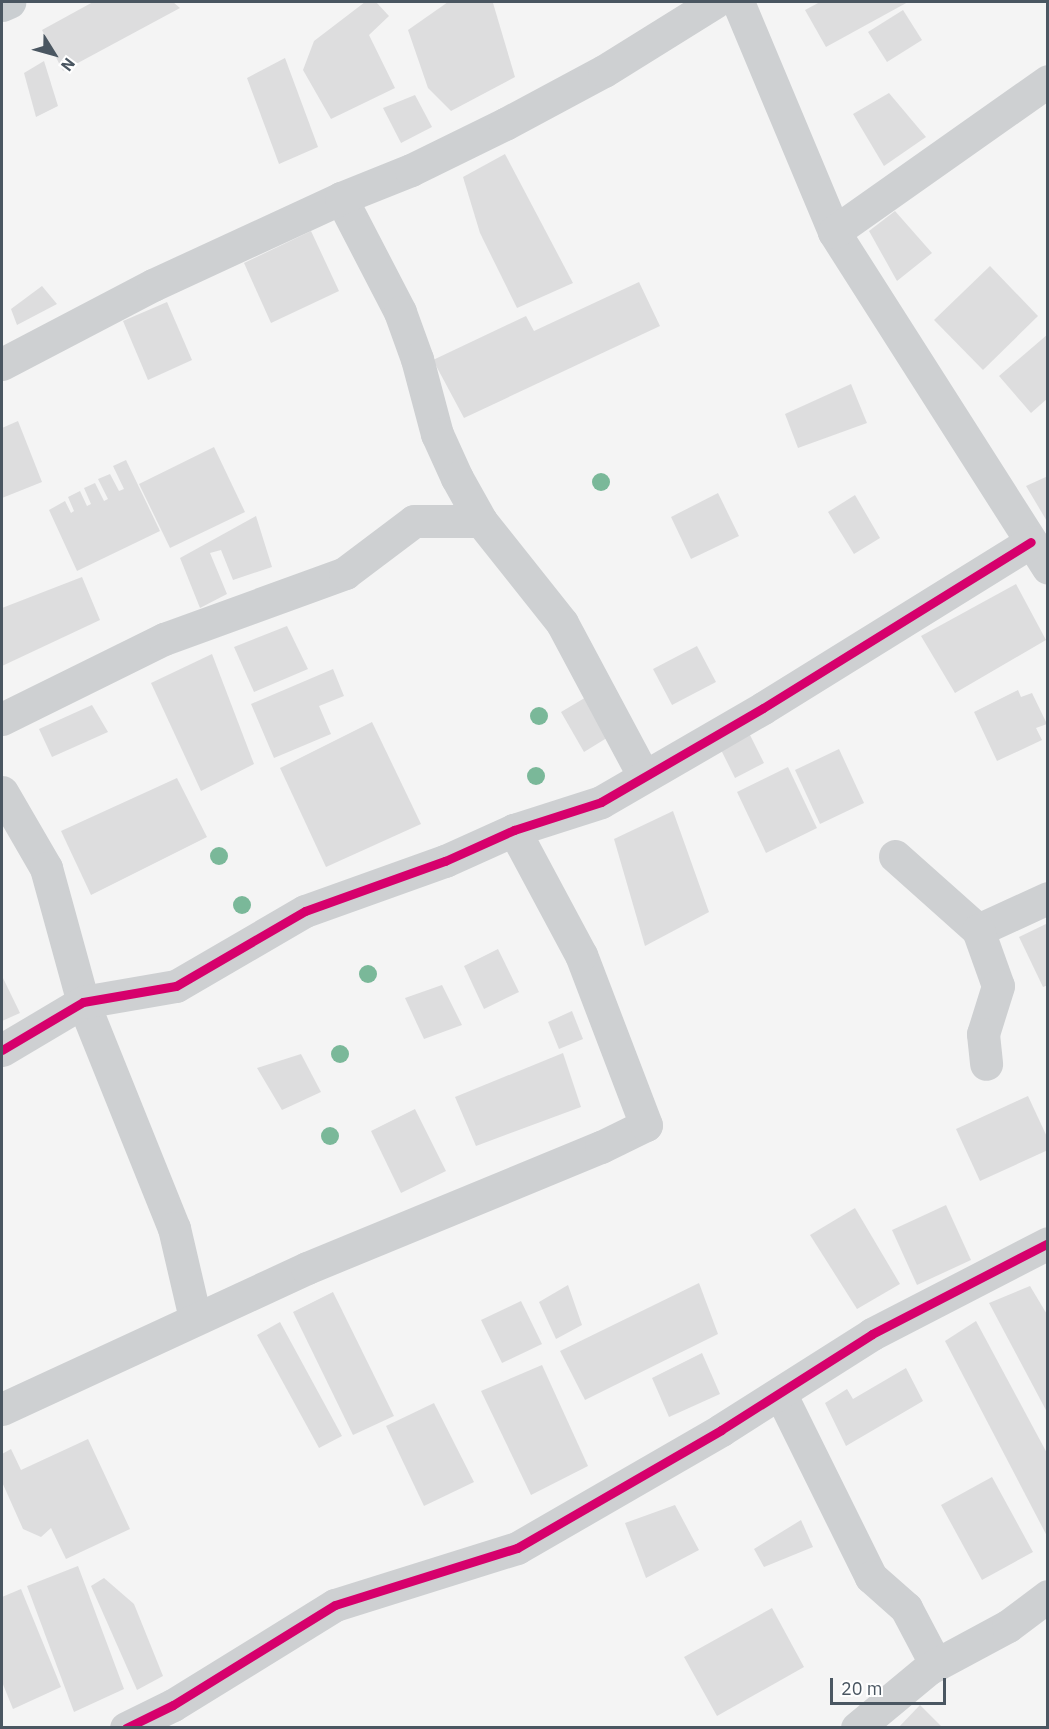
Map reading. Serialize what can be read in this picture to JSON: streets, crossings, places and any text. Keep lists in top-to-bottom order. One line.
{"scale_bar":"20 m","north":"bottom right"}
